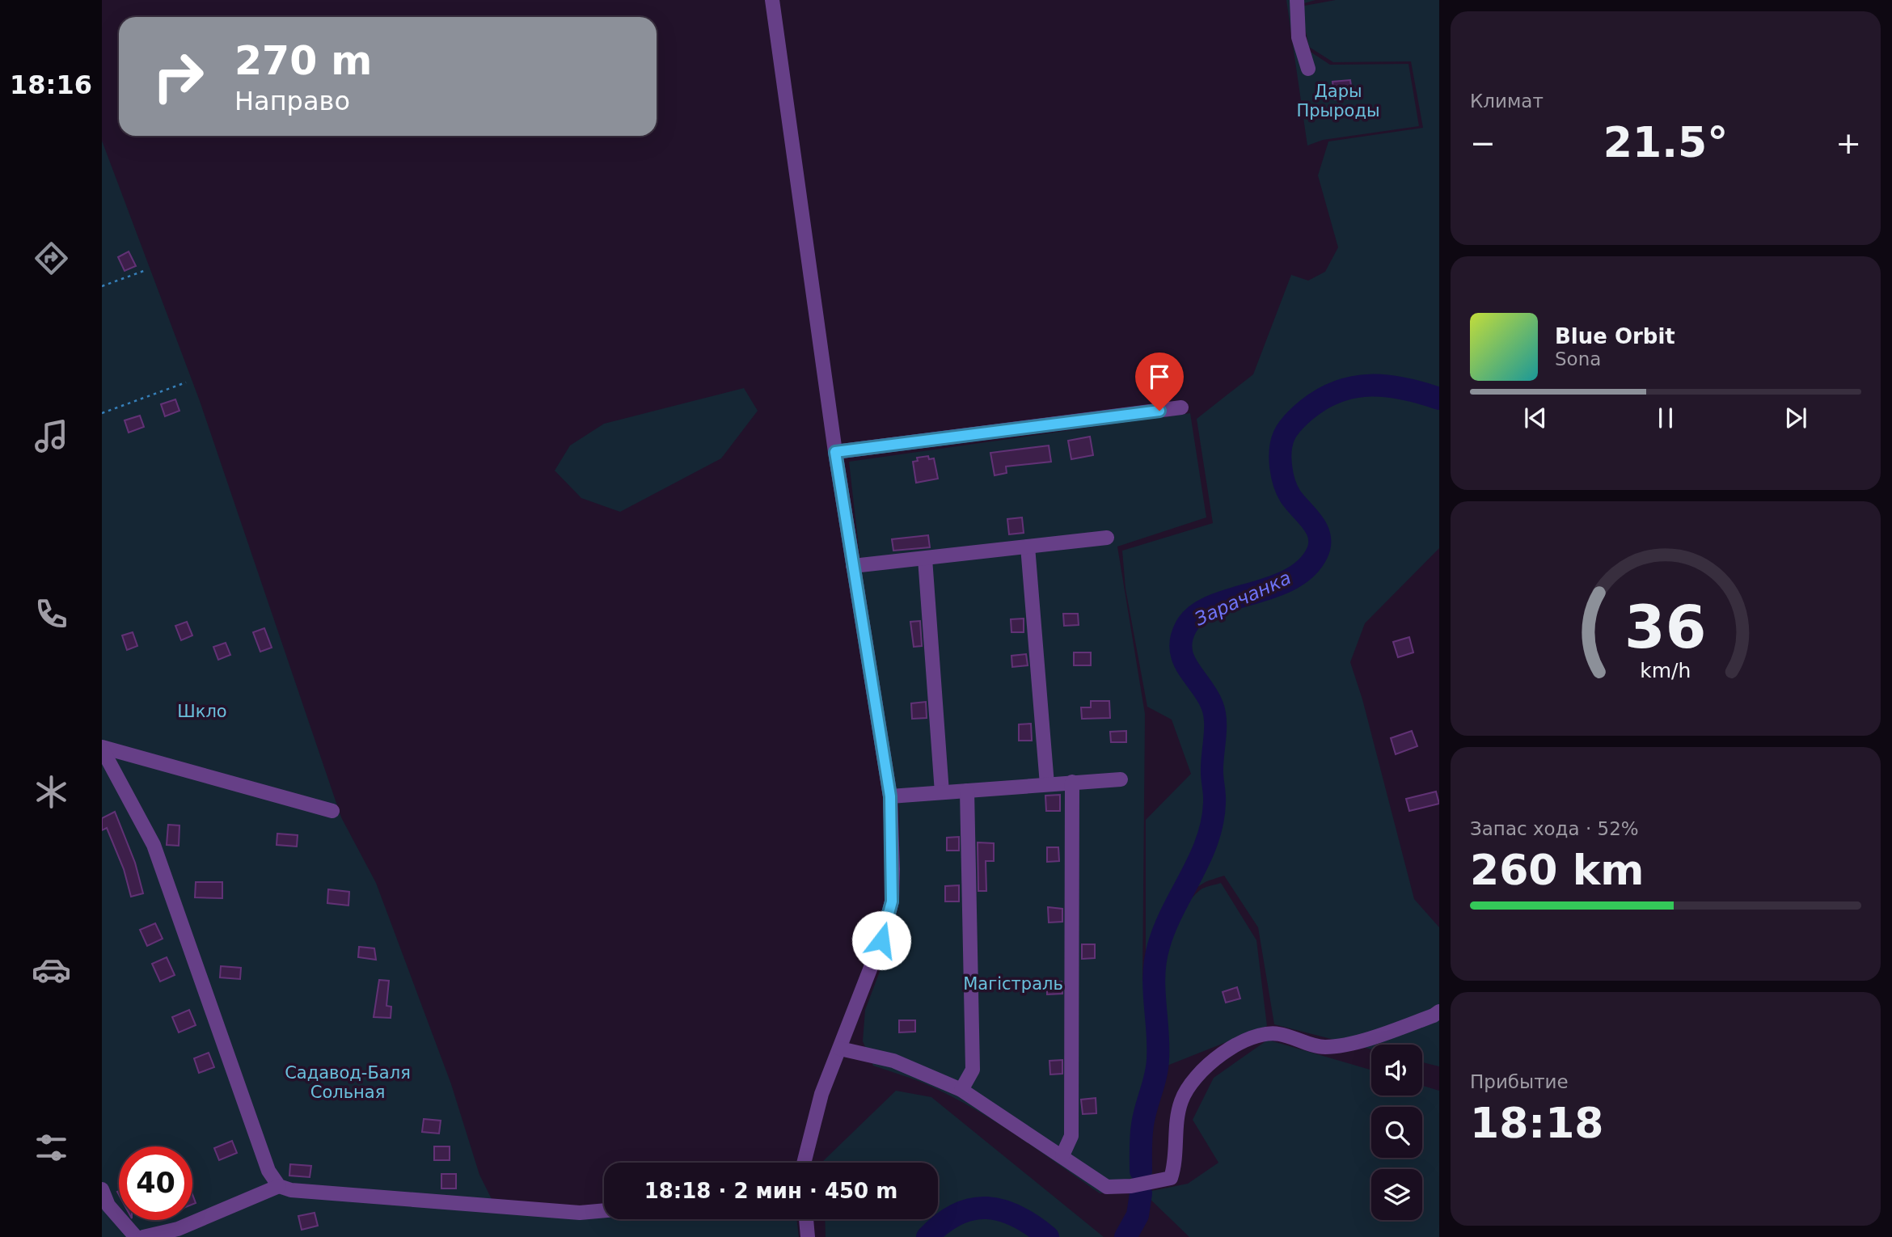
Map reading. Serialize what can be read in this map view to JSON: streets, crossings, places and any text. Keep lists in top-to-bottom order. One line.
{"water":["Зарачанка"],"parks":["Дары Прыроды","Шкло","Магістраль","Садавод-Баля Сольная"],"page":{"tabs":"18:16","tile":["Климат",["Запас хода · 52%","260 km"],["Прибытие","18:18"]],"turn":["270 m","Направо"],"heat":["−","21.5°","+"],"song":["Blue Orbit","Sona"],"limit":"40","trip":"18:18 · 2 мин · 450 m","gauge":["36","km/h"]}}
